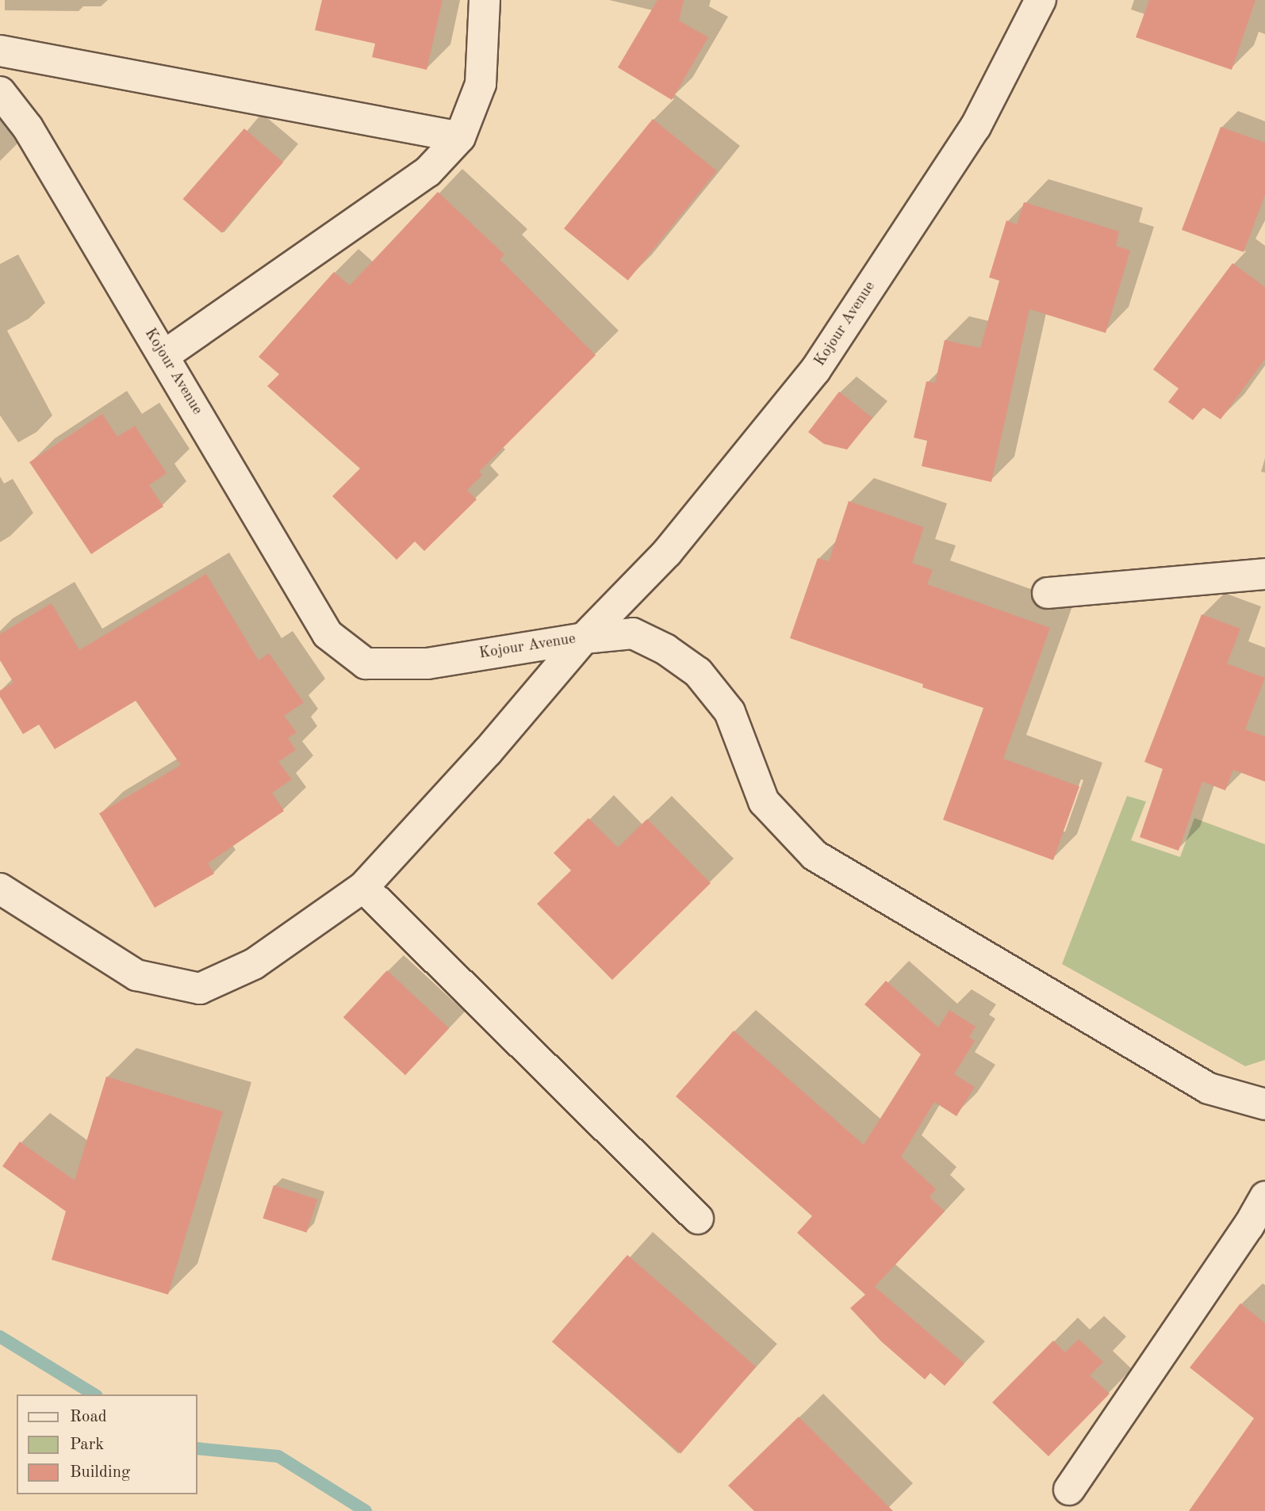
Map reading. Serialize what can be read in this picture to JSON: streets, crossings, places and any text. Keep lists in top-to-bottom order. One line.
{"streets":{"street":["Kojour Avenue"]},"legend":["Road","Park","Building"]}
